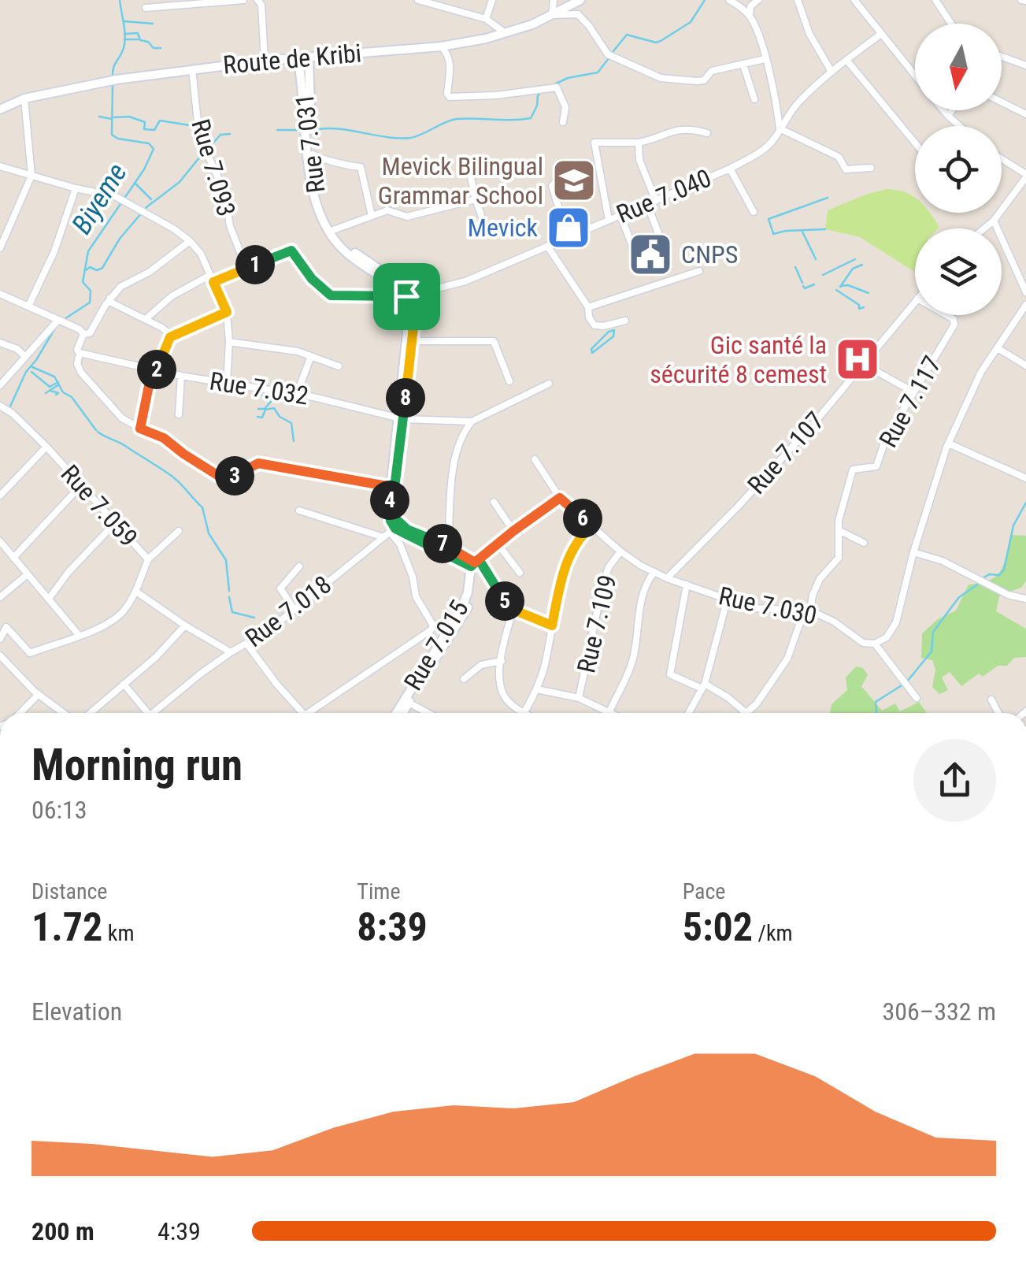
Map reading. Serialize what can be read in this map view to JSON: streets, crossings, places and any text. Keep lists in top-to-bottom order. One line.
{"streets":{"main road":["Route de Kribi","Rue 7.031","Rue 7.015"],"street":["Rue 7.093","Rue 7.040","Rue 7.032","Rue 7.117","Rue 7.107","Rue 7.059","Rue 7.030","Rue 7.018","Rue 7.109"]},"crossings":[["Route de Kribi","Rue 7.031"],["Route de Kribi","Rue 7.093"],["Rue 7.031","Rue 7.040"],["Rue 7.117","Rue 7.030"],["Rue 7.107","Rue 7.030"],["Rue 7.059","Rue 7.018"],["Rue 7.030","Rue 7.109"]],"water":["Biyeme"],"places":{"school or university":["Mevick Bilingual Grammar School"],"shop":["Mevick"],"public building":["CNPS"],"hospital":["Gic santé la sécurité 8 cemest"]},"north":"bottom","page":{"pins":["1","2","8","3","4","6","7","5"],"heading":["Morning run","06:13"],"stats":[["Distance","1.72 km"],["Time","8:39"],["Pace","5:02 /km"]],"chart":["Elevation","306–332 m"],"list":[{"name":"200 m","note":"4:39"}]}}
